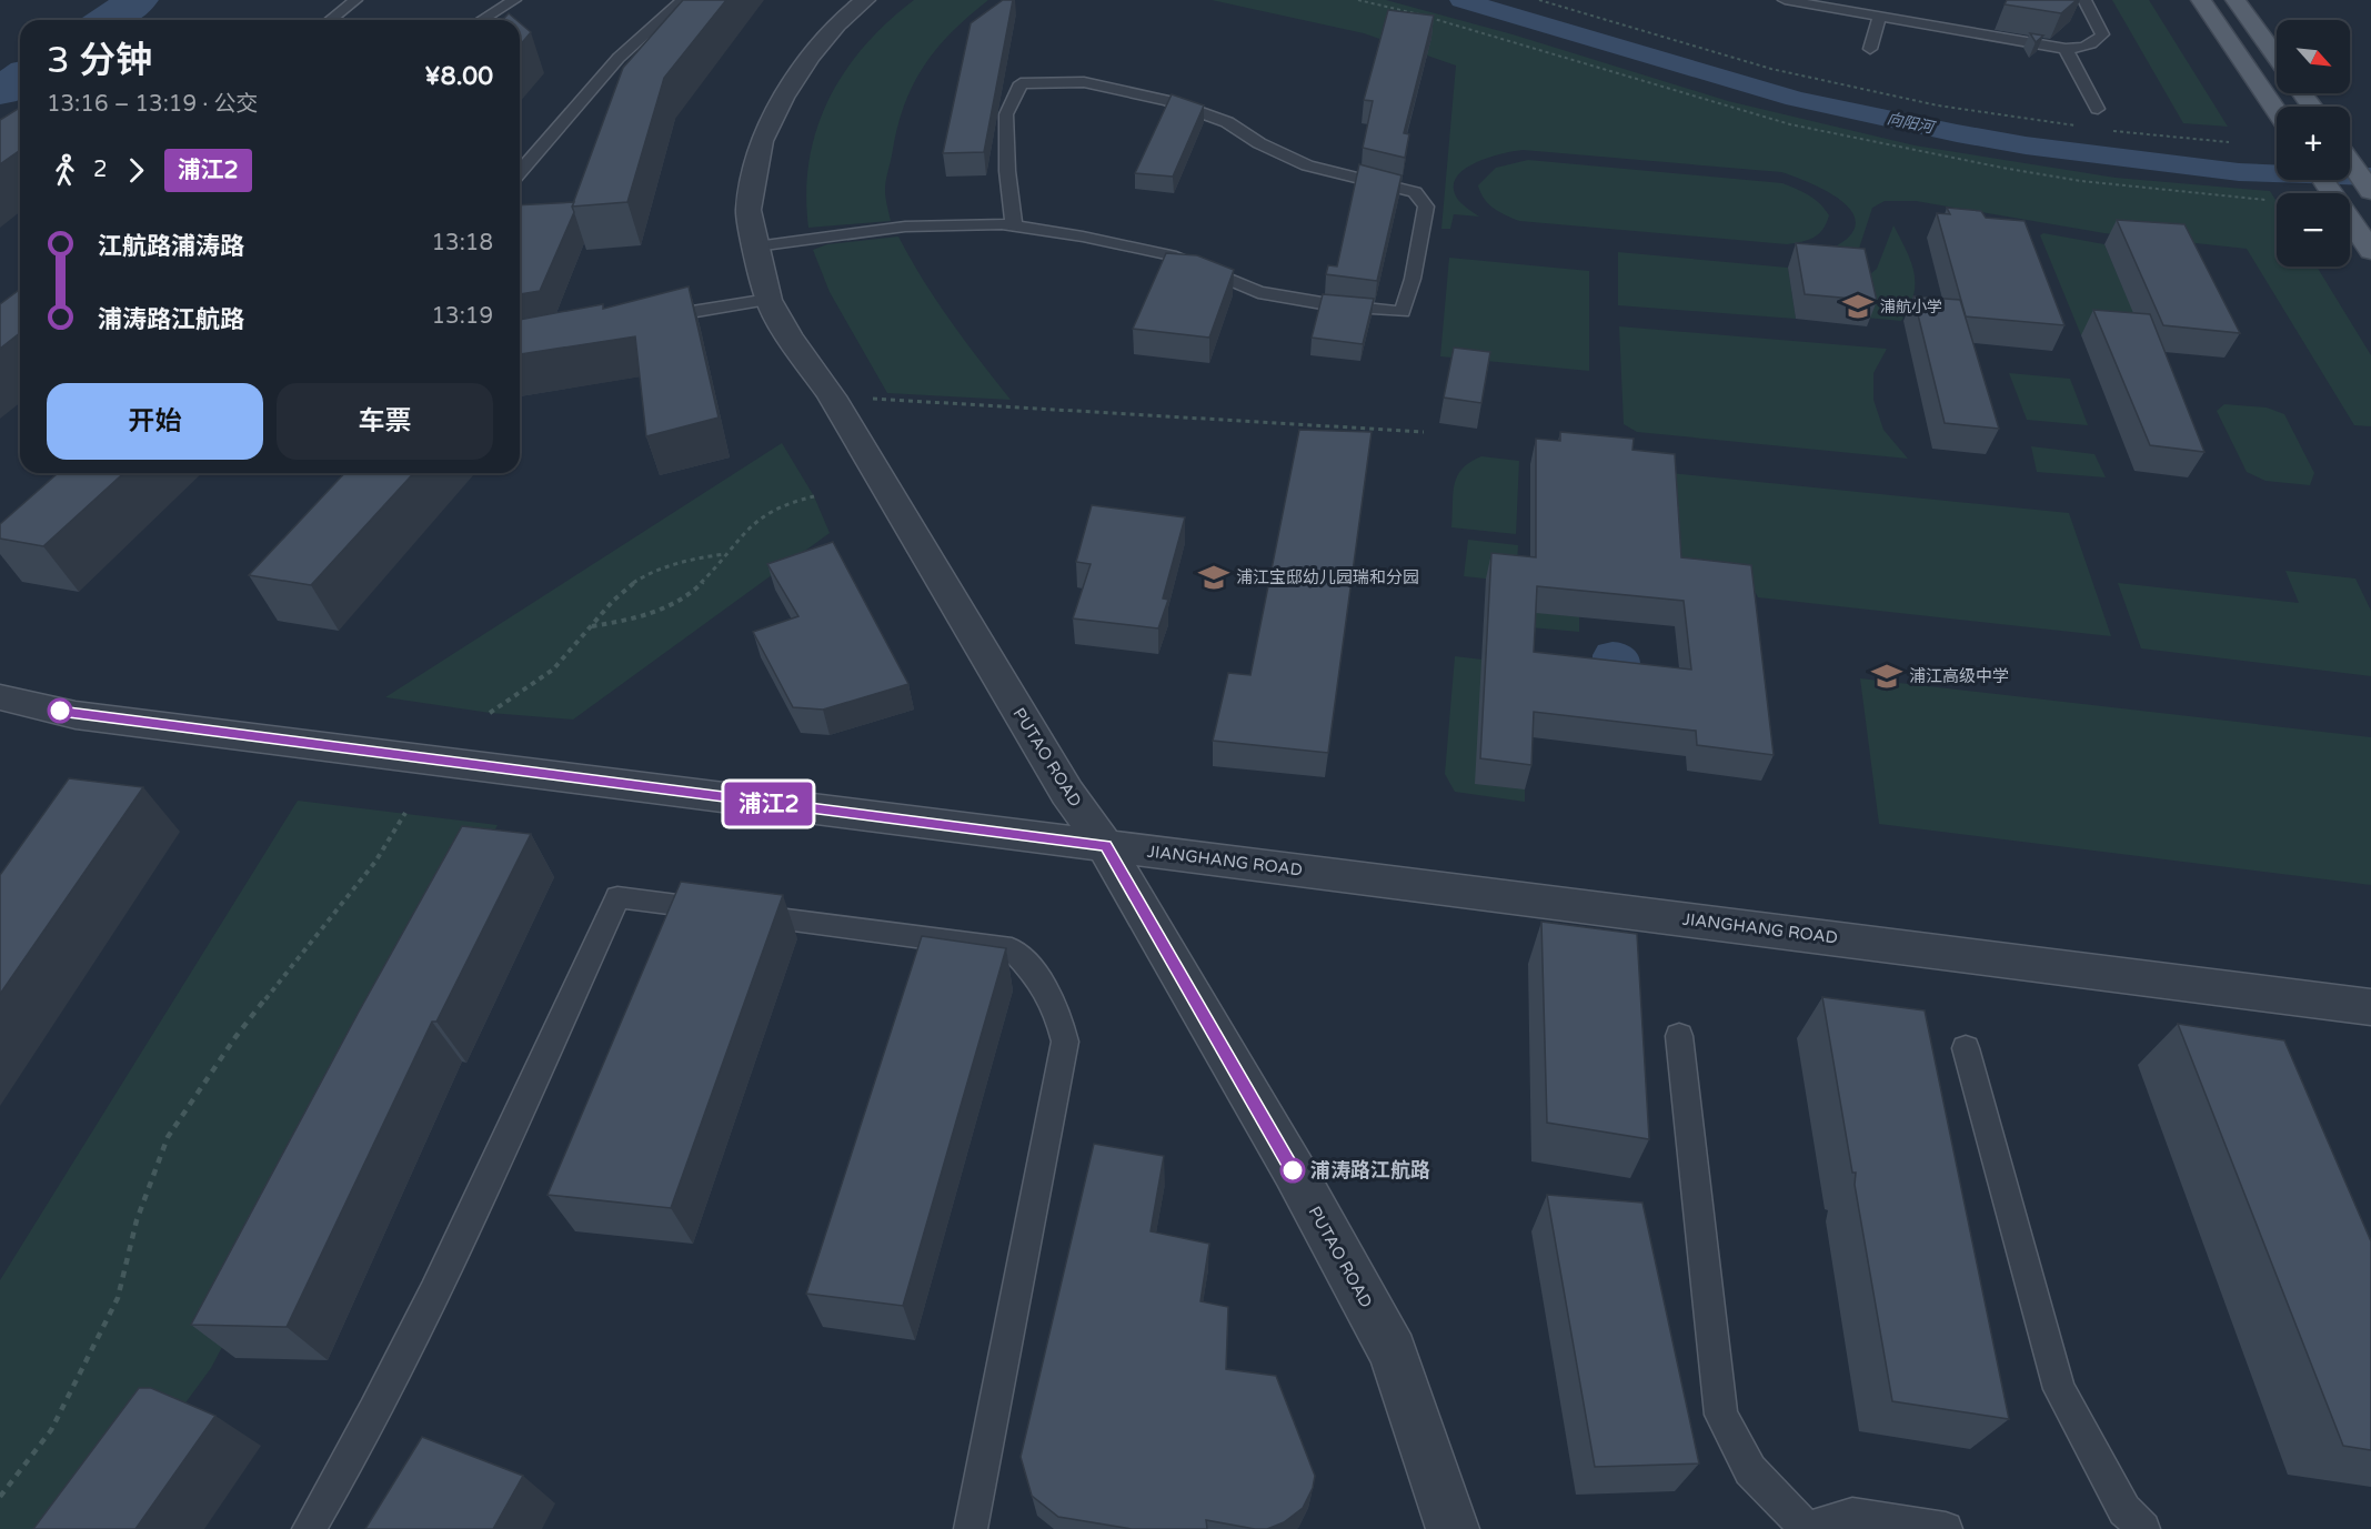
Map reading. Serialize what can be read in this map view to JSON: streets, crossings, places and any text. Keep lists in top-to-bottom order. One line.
{"streets":{"street":["PUTAO ROAD","JIANGHANG ROAD"]},"crossings":[["PUTAO ROAD","JIANGHANG ROAD"]],"water":["向阳河"],"places":{"school or university":["浦航小学","浦江宝邸幼儿园瑞和分园","浦江高级中学"],"other":["浦涛路江航路"]},"lines":["bus line 浦江2"],"north":"bottom right","page":{"on_map":"浦江2","map_buttons":["+","−"],"heading":["3 分钟","13:16 – 13:19 · 公交","¥8.00"],"legs":["2","浦江2"],"list":[{"name":"江航路浦涛路","value":"13:18"},{"name":"浦涛路江航路","value":"13:19"}],"buttons":["开始","车票"]}}
